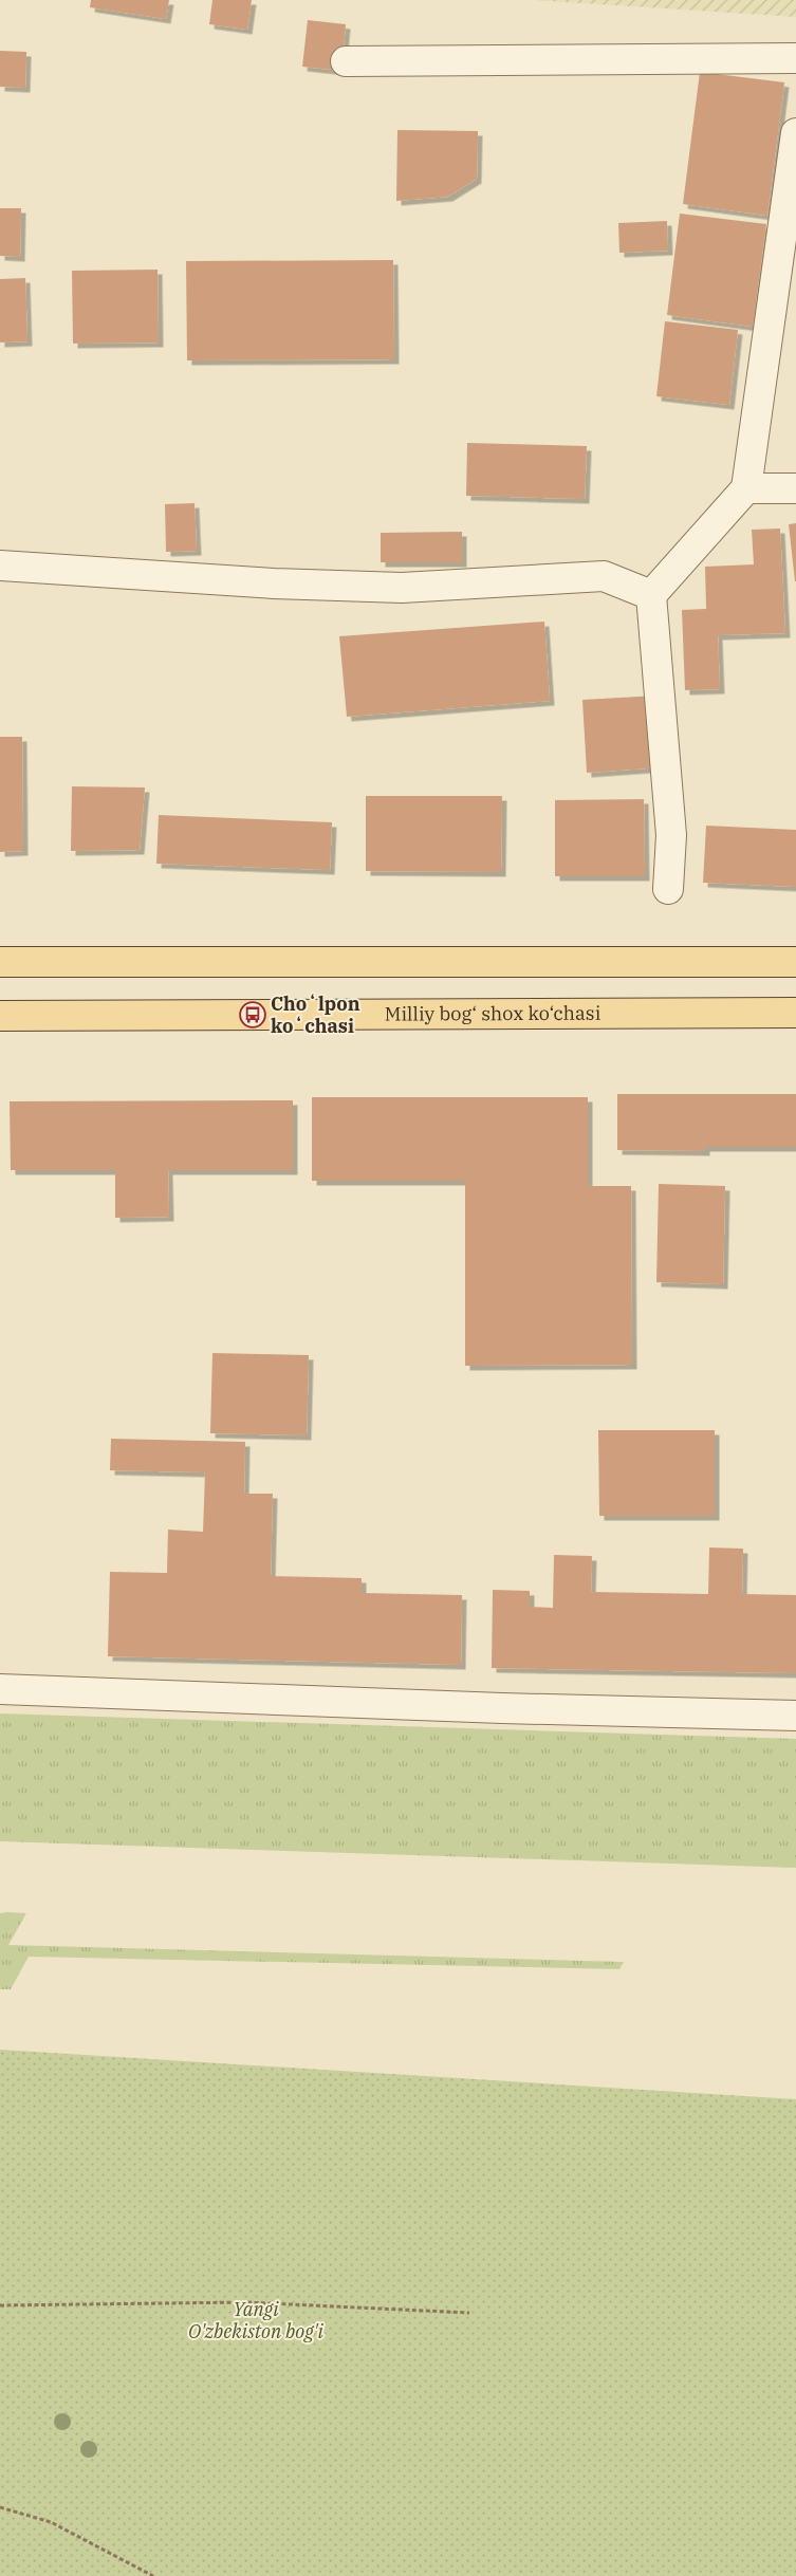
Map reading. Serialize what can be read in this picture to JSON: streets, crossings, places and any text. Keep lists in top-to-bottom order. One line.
{"streets":{"main road":["Milliy bog‘ shox ko‘chasi"]},"parks":["Yangi O'zbekiston bog'i"],"places":{"bus stop":["Choʻlpon koʻchasi"]}}
